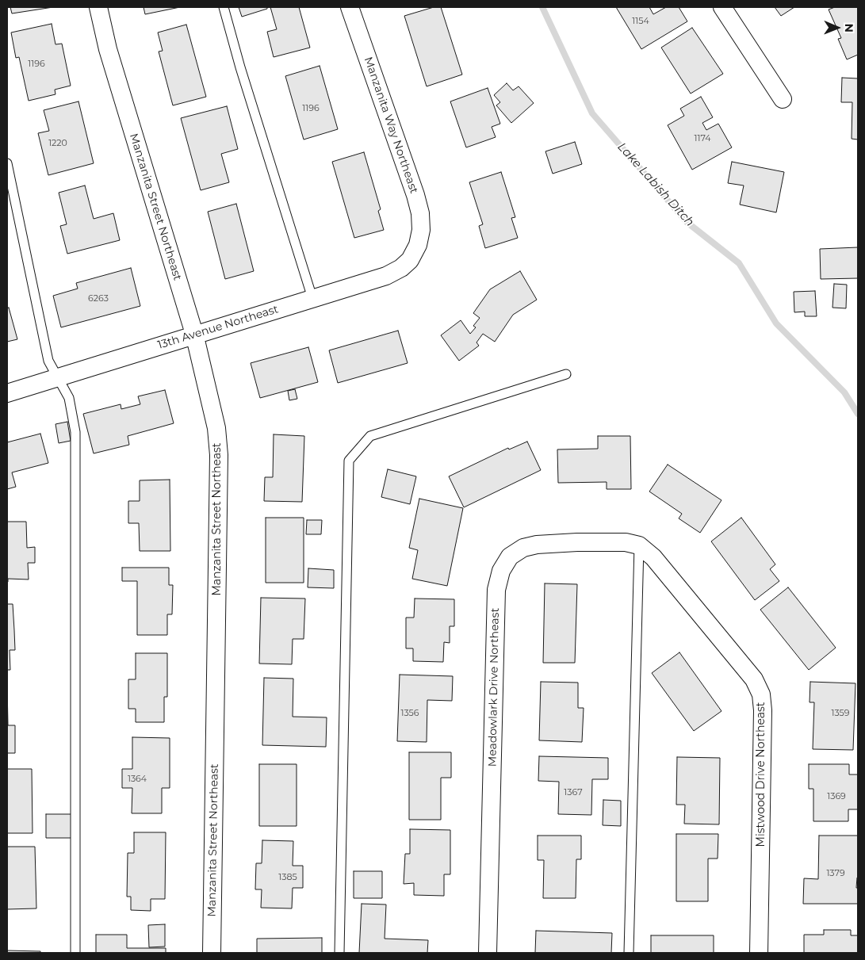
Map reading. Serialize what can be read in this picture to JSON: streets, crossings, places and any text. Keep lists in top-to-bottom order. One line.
{"streets":{"street":["Manzanita Way Northeast","Manzanita Street Northeast","13th Avenue Northeast","Meadowlark Drive Northeast","Mistwood Drive Northeast"]},"crossings":[["Manzanita Way Northeast","13th Avenue Northeast"],["Manzanita Street Northeast","13th Avenue Northeast"],["Meadowlark Drive Northeast","Mistwood Drive Northeast"]],"water":["Lake Labish Ditch"],"house_numbers":["1154","1196","1196","1174","1220","6263","1356","1359","1364","1367","1369","1379","1385"],"north":"right"}
